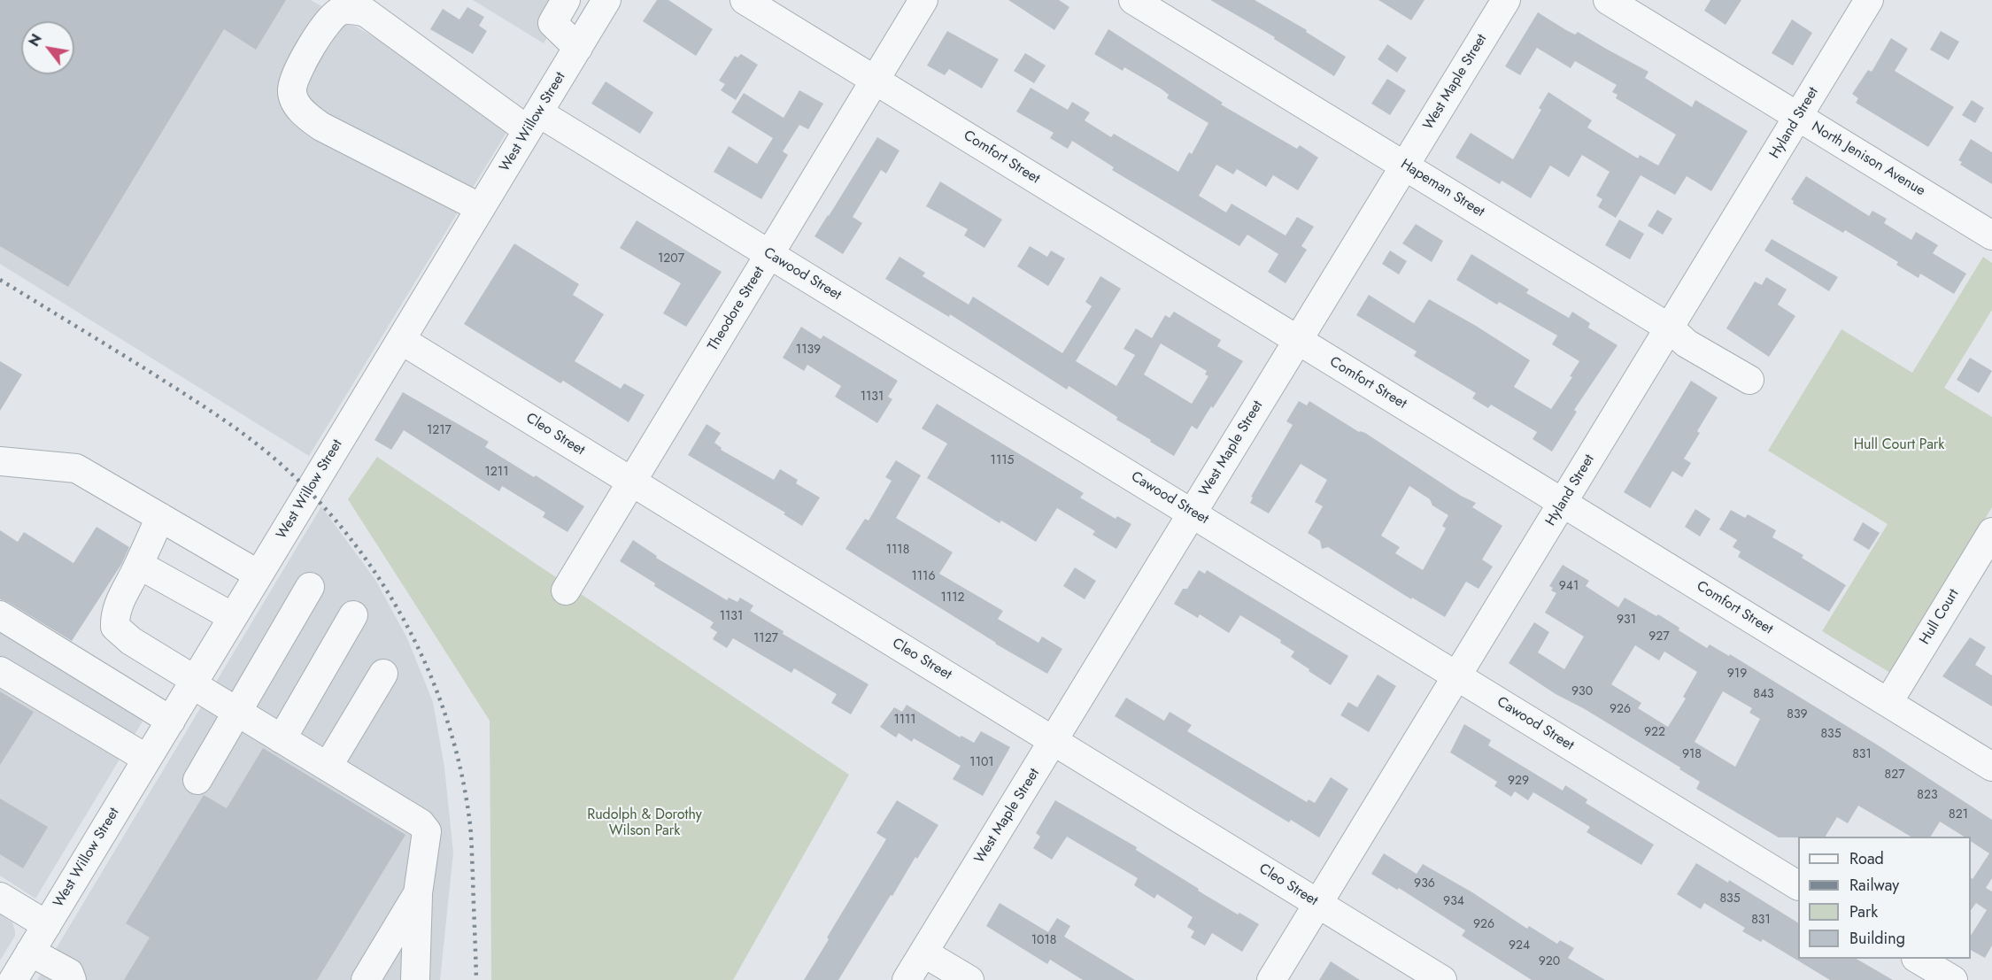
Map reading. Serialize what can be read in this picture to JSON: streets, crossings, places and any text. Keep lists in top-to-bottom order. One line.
{"streets":{"street":["West Maple Street","West Willow Street","Hyland Street","Comfort Street","North Jenison Avenue","Hapeman Street","Cawood Street","Theodore Street","Cleo Street","Hull Court"]},"crossings":[["West Maple Street","Comfort Street"],["West Maple Street","Hapeman Street"],["West Maple Street","Cawood Street"],["West Maple Street","Cleo Street"],["West Willow Street","Cawood Street"],["West Willow Street","Cleo Street"],["Hyland Street","Comfort Street"],["Hyland Street","North Jenison Avenue"],["Hyland Street","Hapeman Street"],["Hyland Street","Cawood Street"],["Hyland Street","Cleo Street"],["Comfort Street","Theodore Street"],["Comfort Street","Hull Court"],["Cawood Street","Theodore Street"],["Theodore Street","Cleo Street"]],"parks":["Hull Court Park","Rudolph & Dorothy Wilson Park"],"house_numbers":["1207","1139","1131","1217","1115","1211","1118","1116","941","1112","1131","931","927","1127","919","930","843","926","839","1111","922","835","918","831","1101","827","929","823","821","936","835","934","831","926","1018","924","920"],"legend":["Road","Railway","Park","Building"],"north":"top left"}
